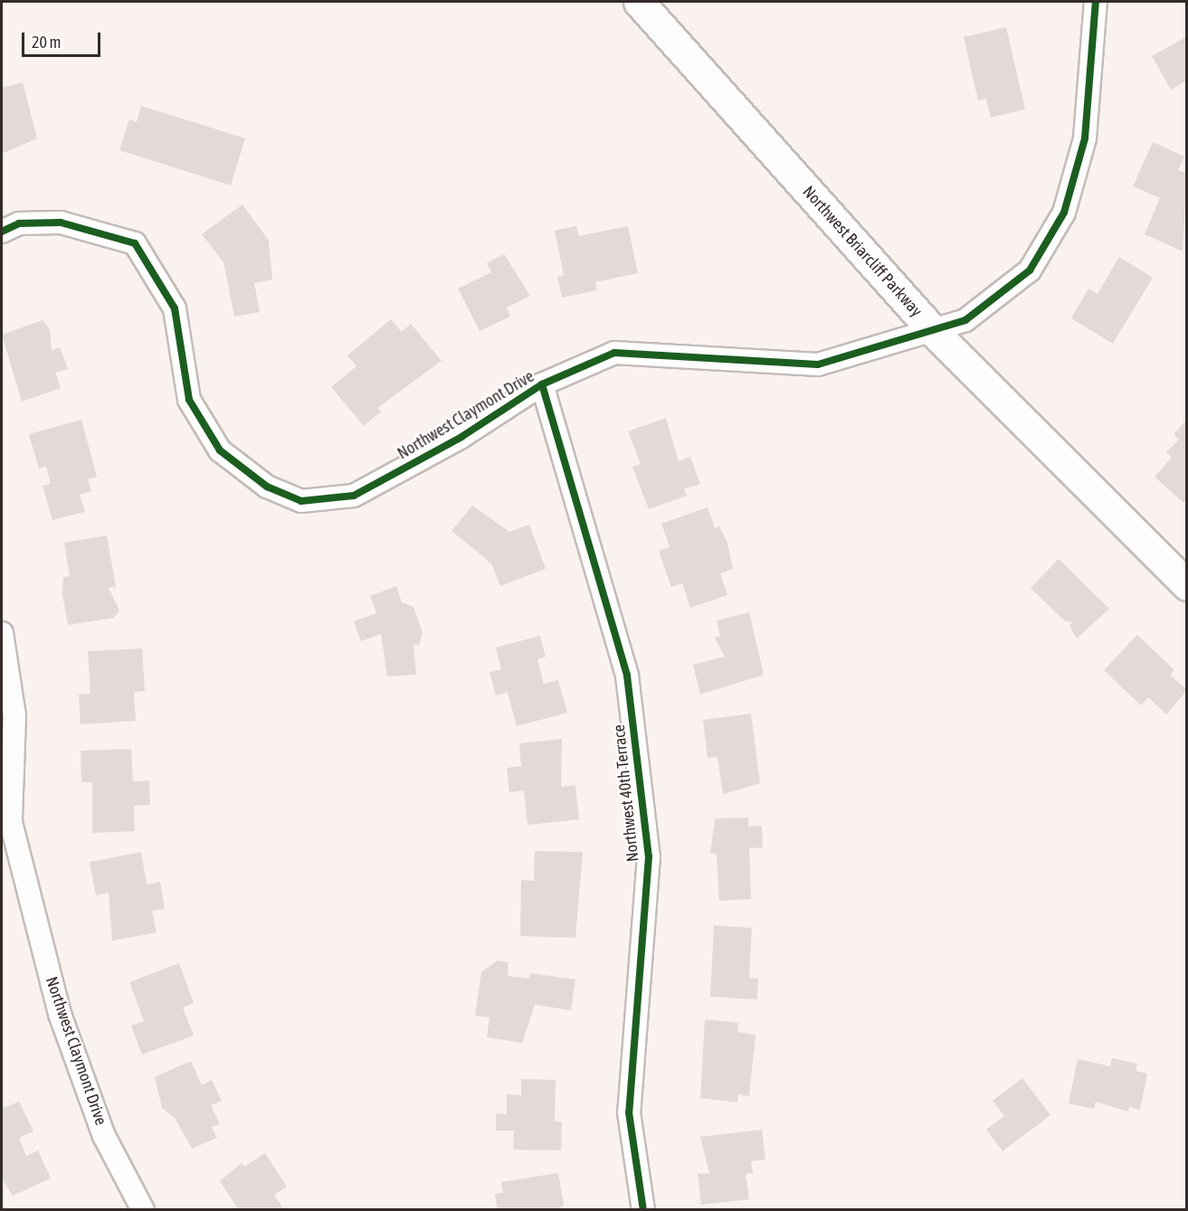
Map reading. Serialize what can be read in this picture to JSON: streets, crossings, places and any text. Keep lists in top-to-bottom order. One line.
{"streets":{"main road":["Northwest Briarcliff Parkway"],"street":["Northwest Claymont Drive","Northwest 40th Terrace"]},"crossings":[["Northwest Briarcliff Parkway","Northwest Claymont Drive"],["Northwest Claymont Drive","Northwest 40th Terrace"]],"scale_bar":"20 m"}
